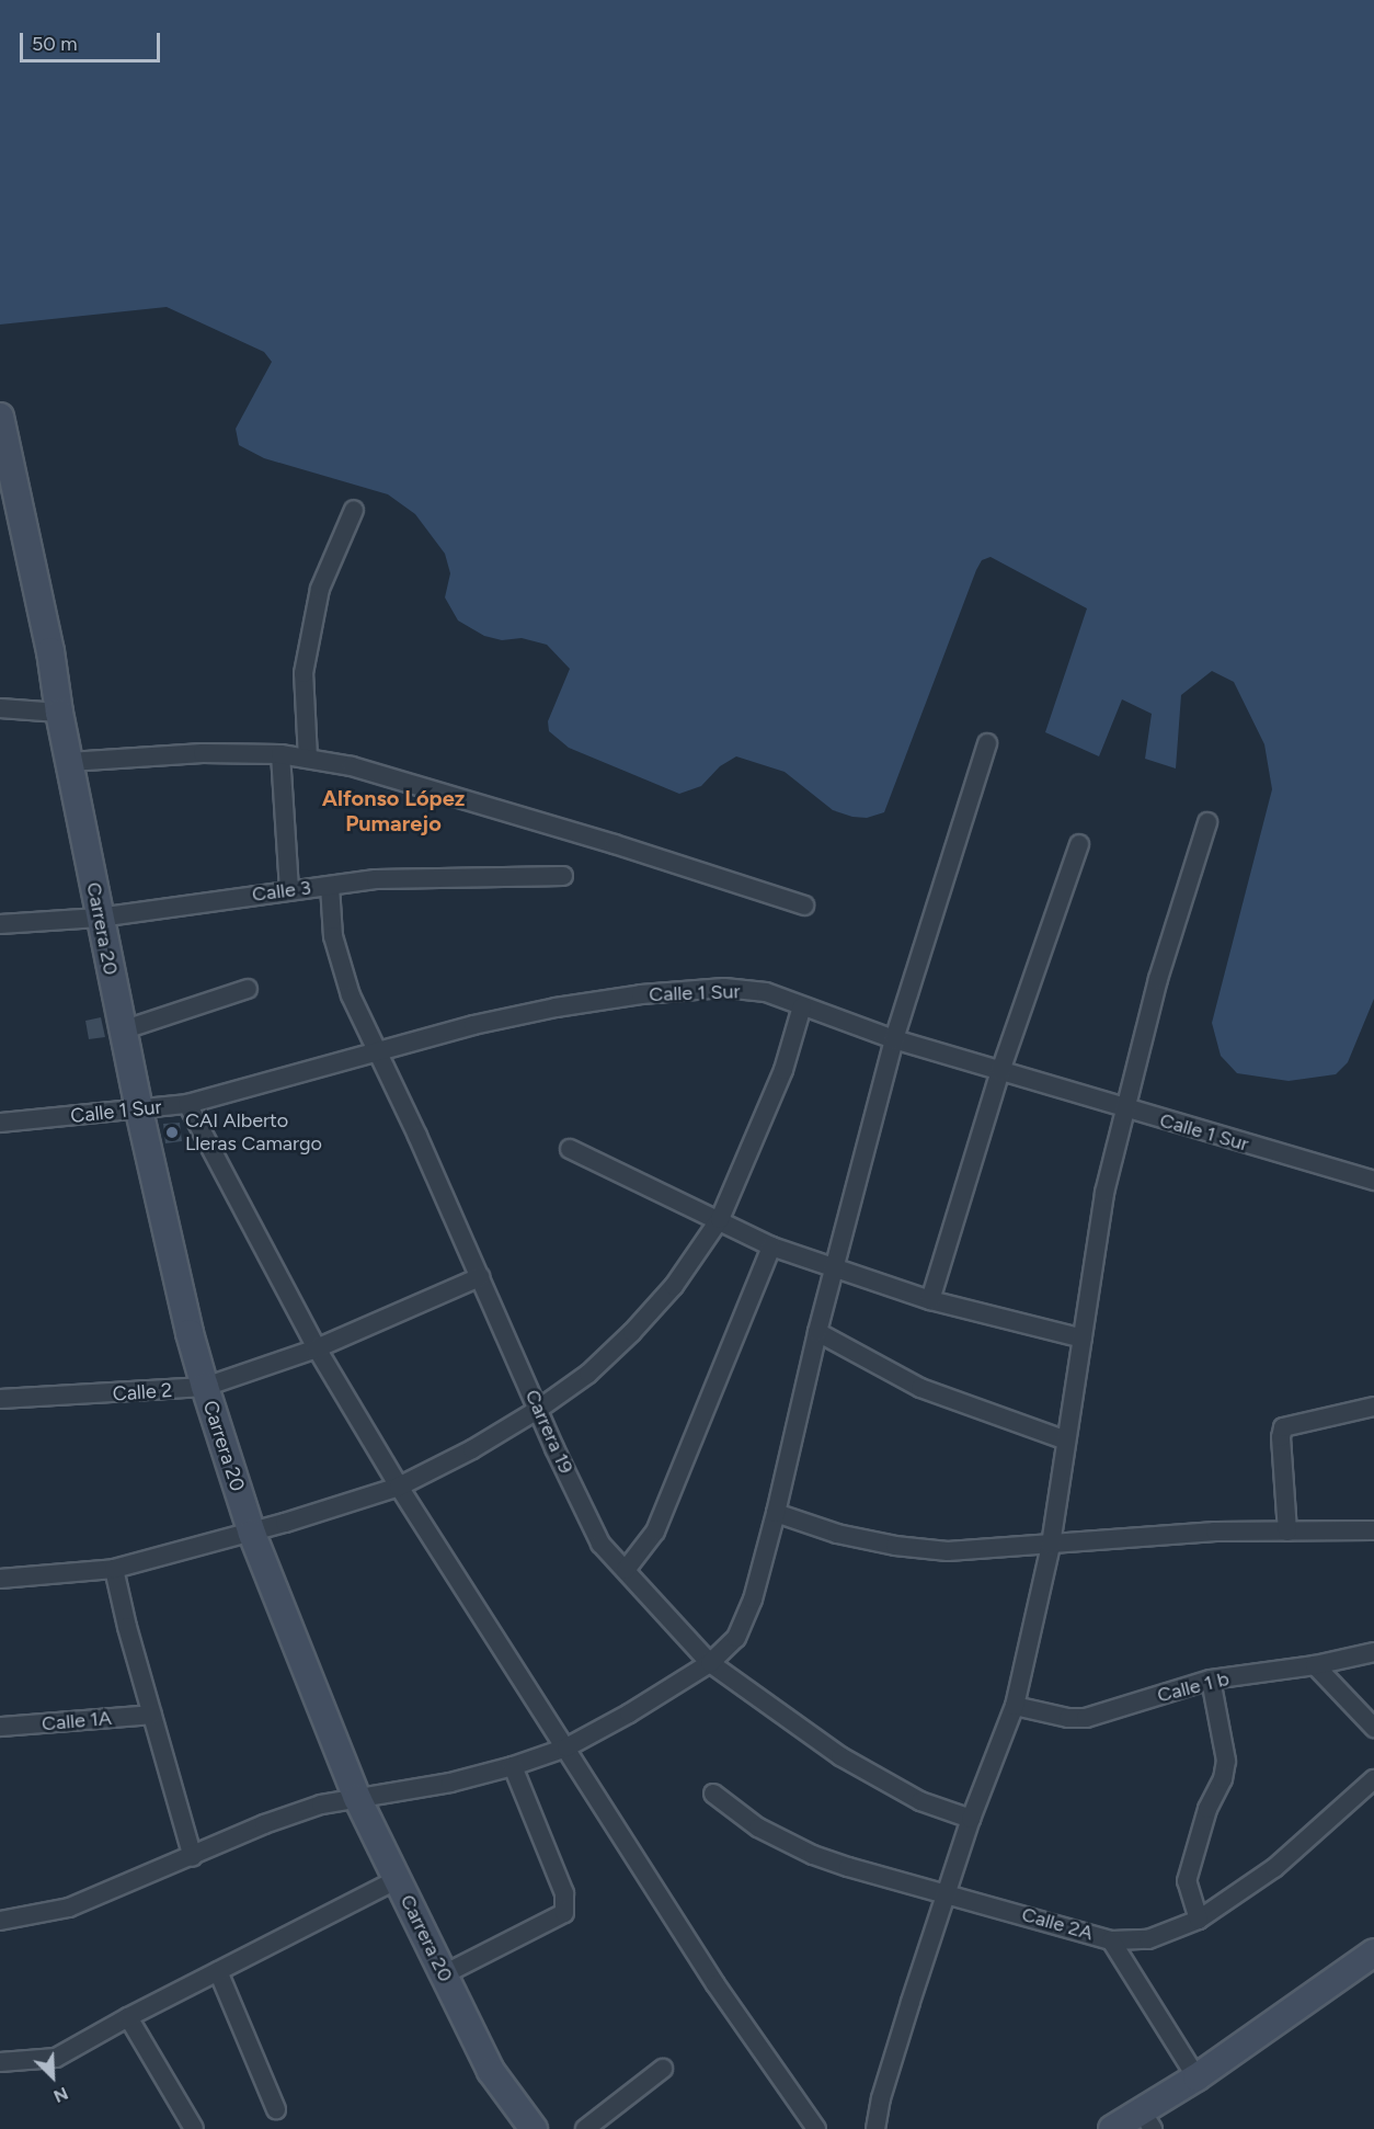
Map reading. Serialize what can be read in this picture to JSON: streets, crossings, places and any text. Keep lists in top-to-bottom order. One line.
{"streets":{"street":["Calle 3","Carrera 20","Calle 1 Sur","Calle 2","Carrera 19","Calle 1 b","Calle 1A","Calle 2A"]},"crossings":[["Calle 3","Carrera 20"],["Calle 3","Carrera 19"],["Carrera 20","Calle 1 Sur"],["Carrera 20","Calle 2"],["Calle 1 Sur","Carrera 19"],["Calle 2","Carrera 19"]],"districts":["Alfonso López Pumarejo"],"places":["CAI Alberto Lleras Camargo"],"scale_bar":"50 m","north":"bottom right"}
